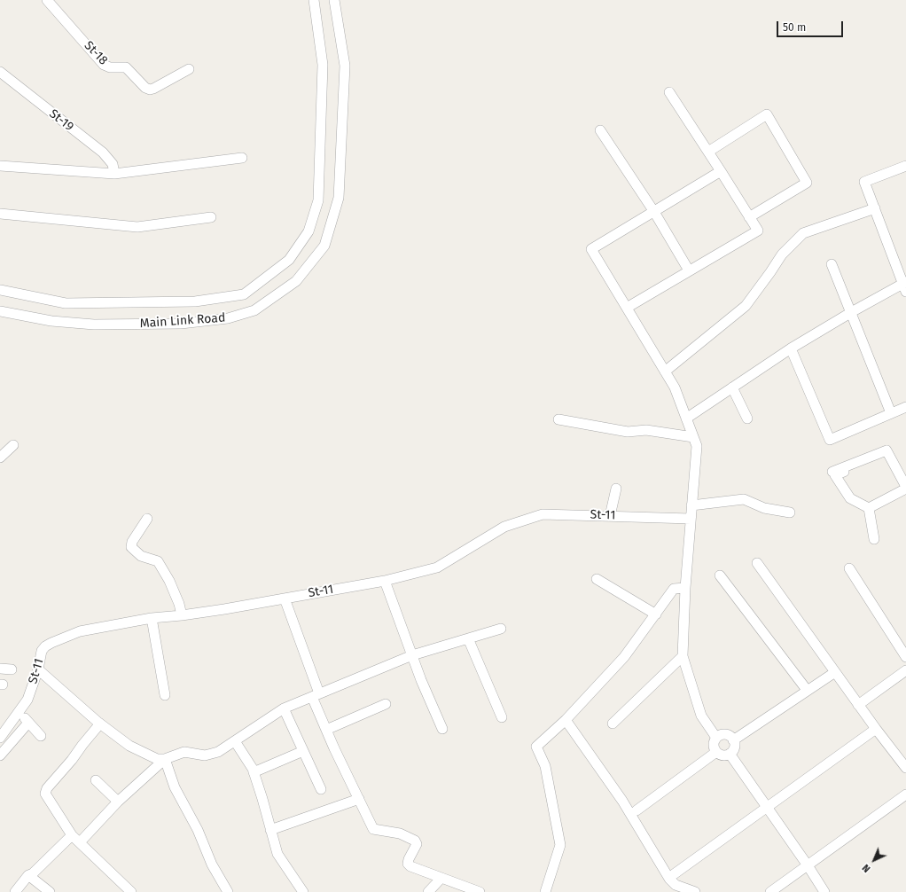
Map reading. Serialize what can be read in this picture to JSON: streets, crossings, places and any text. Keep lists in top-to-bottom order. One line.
{"streets":{"street":["St-18","St-19","Main Link Road","St-11"]},"scale_bar":"50 m","north":"bottom left"}
